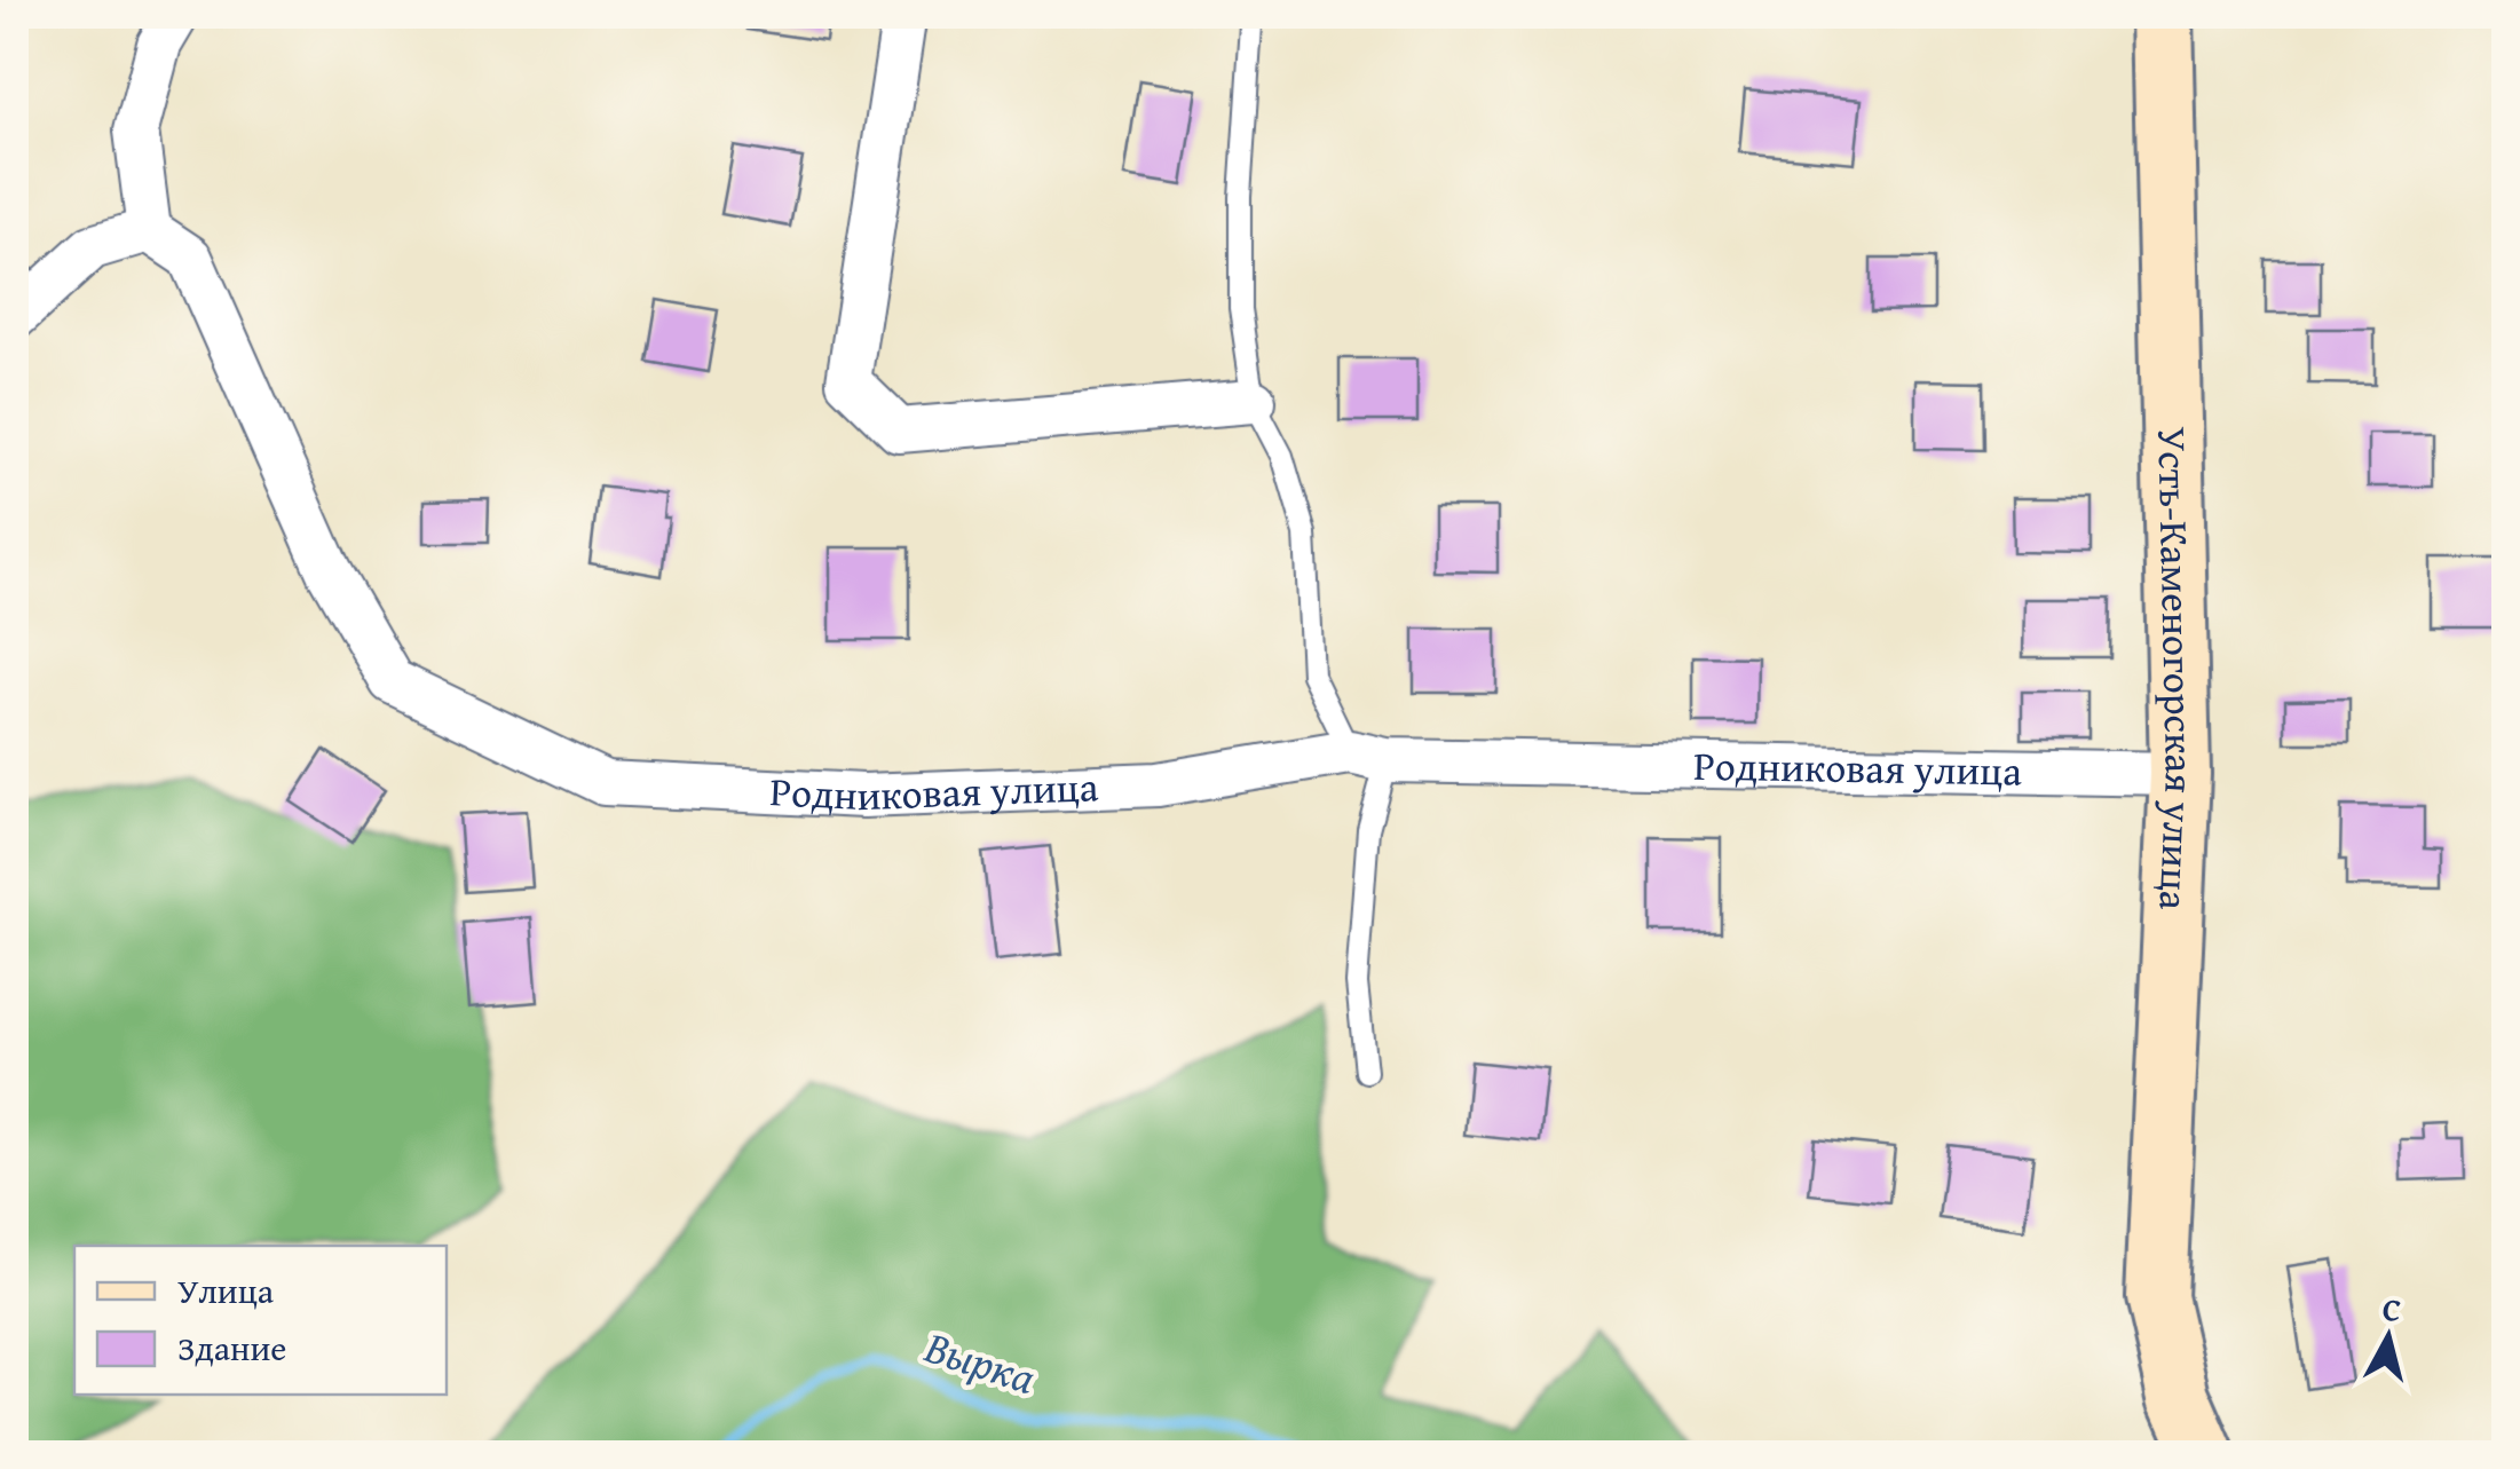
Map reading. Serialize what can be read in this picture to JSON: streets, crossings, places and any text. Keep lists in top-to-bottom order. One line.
{"streets":{"street":["Усть-Каменогорская улица","Родниковая улица"]},"crossings":[["Усть-Каменогорская улица","Родниковая улица"]],"water":["Вырка"],"legend":["Улица","Здание"],"north":"top"}
